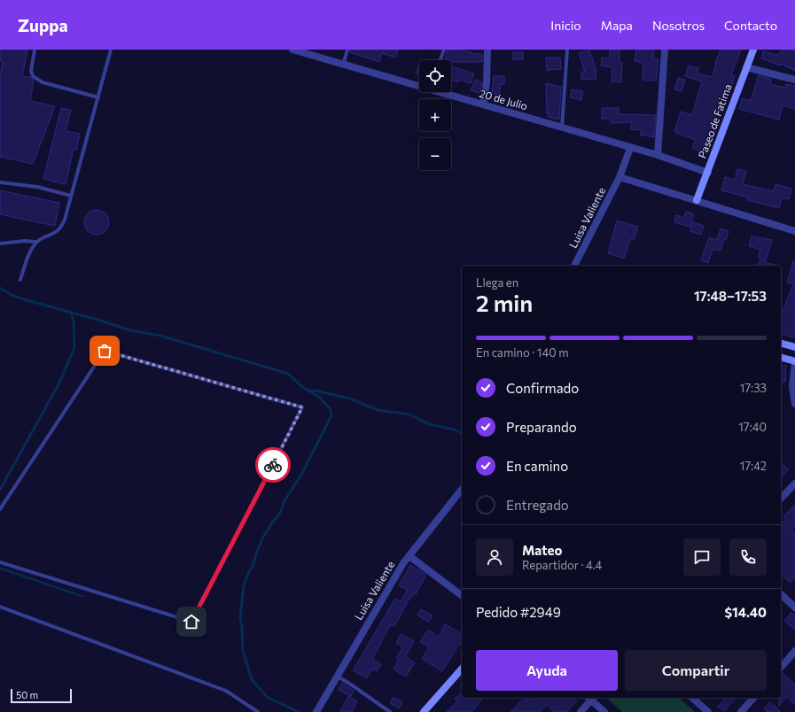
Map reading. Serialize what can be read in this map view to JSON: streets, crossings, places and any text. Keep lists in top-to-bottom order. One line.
{"streets":{"street":["20 de Julio","Paseo de Fatima","Luisa Valiente"]},"crossings":[["20 de Julio","Paseo de Fatima"],["20 de Julio","Luisa Valiente"]],"scale_bar":"50 m","page":{"header":"Zuppa","nav":["Inicio","Mapa","Nosotros","Contacto"],"map_buttons":["+","−"],"heading":["2 min","Llega en","17:48–17:53"],"panel":["Mateo","Repartidor · 4.4","Pedido #2949","$14.40"],"bar":"En camino · 140 m","list":[["Confirmado","17:33"],["Preparando","17:40"],["En camino","17:42"],"Entregado"],"buttons":["Ayuda","Compartir"],"scale":"50 m"}}
